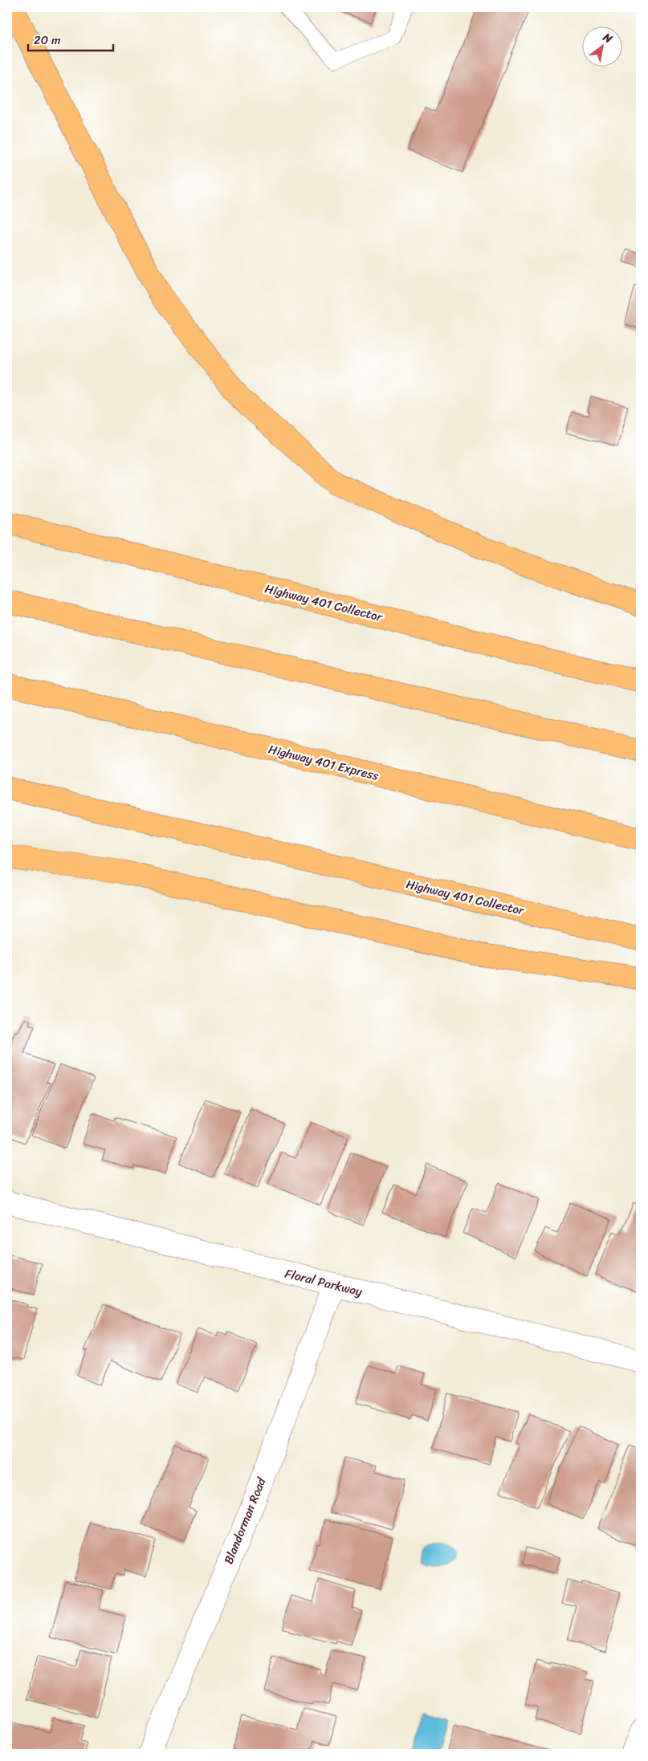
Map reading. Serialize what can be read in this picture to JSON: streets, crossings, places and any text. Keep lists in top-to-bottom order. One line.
{"streets":{"highway":["Highway 401 Collector","Highway 401 Express"],"street":["Floral Parkway","Blandorman Road"]},"crossings":[["Floral Parkway","Blandorman Road"]],"scale_bar":"20 m","north":"top right"}
